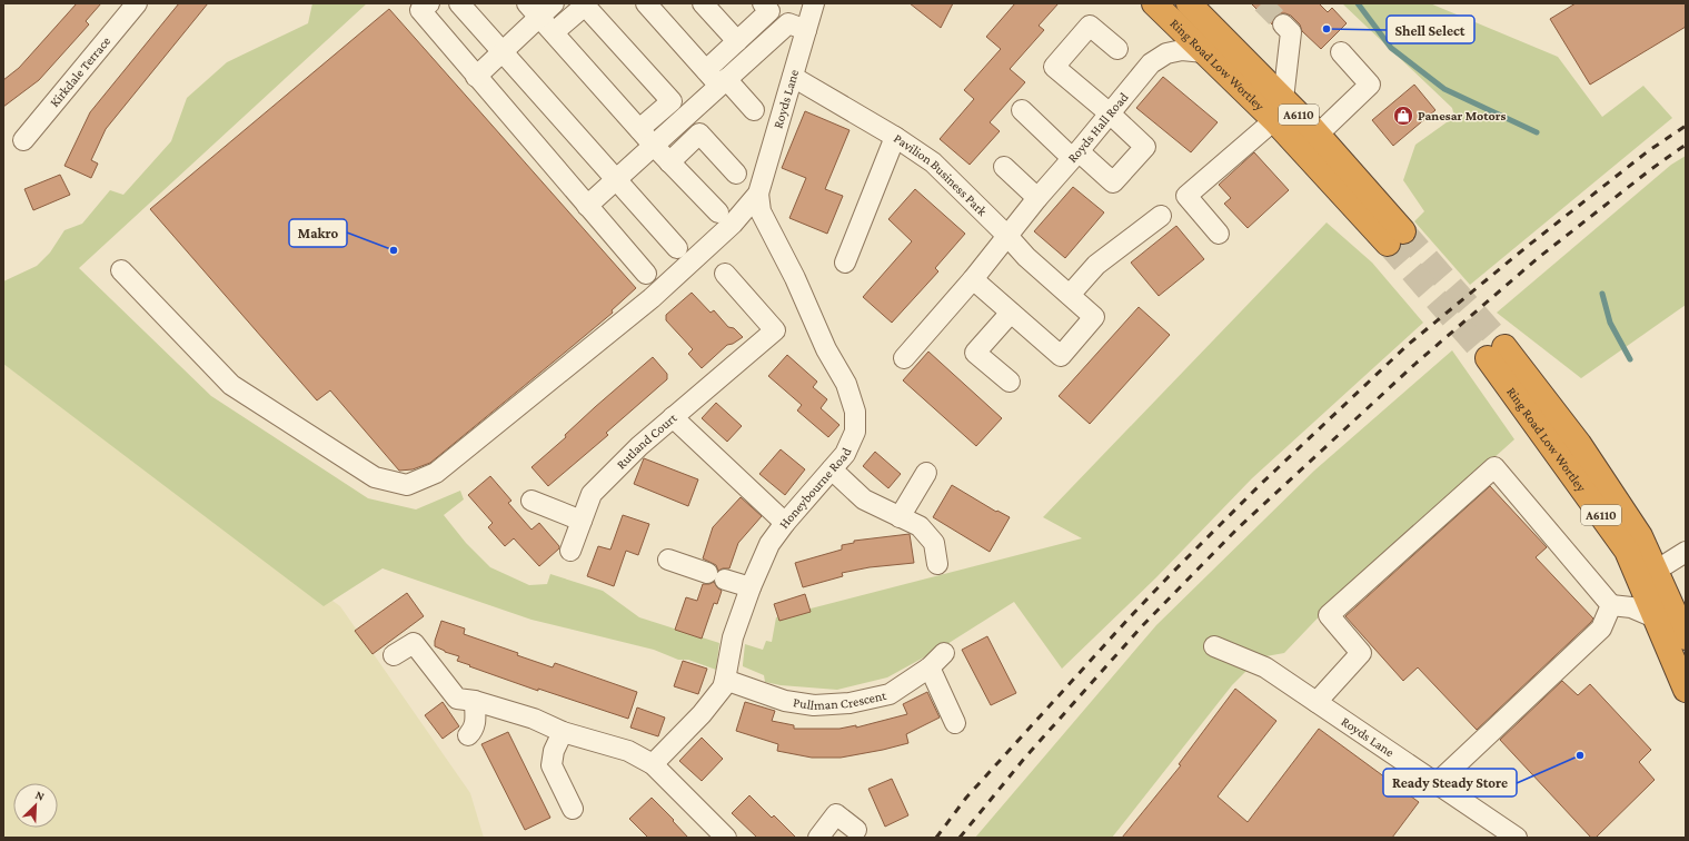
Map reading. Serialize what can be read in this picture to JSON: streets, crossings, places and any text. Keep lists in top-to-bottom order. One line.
{"streets":{"highway":["Ring Road Low Wortley","A6110"],"street":["Kirkdale Terrace","Royds Lane","Royds Hall Road","Pavilion Business Park","Rutland Court","Honeybourne Road","Pullman Crescent"]},"crossings":[["Ring Road Low Wortley","Royds Hall Road"],["Royds Lane","Pavilion Business Park"],["Royds Lane","Honeybourne Road"],["Royds Hall Road","Pavilion Business Park"],["Rutland Court","Honeybourne Road"],["Honeybourne Road","Pullman Crescent"]],"places":{"other":["Shell Select","Makro","Ready Steady Store"],"shop":["Panesar Motors"]},"north":"top right"}
